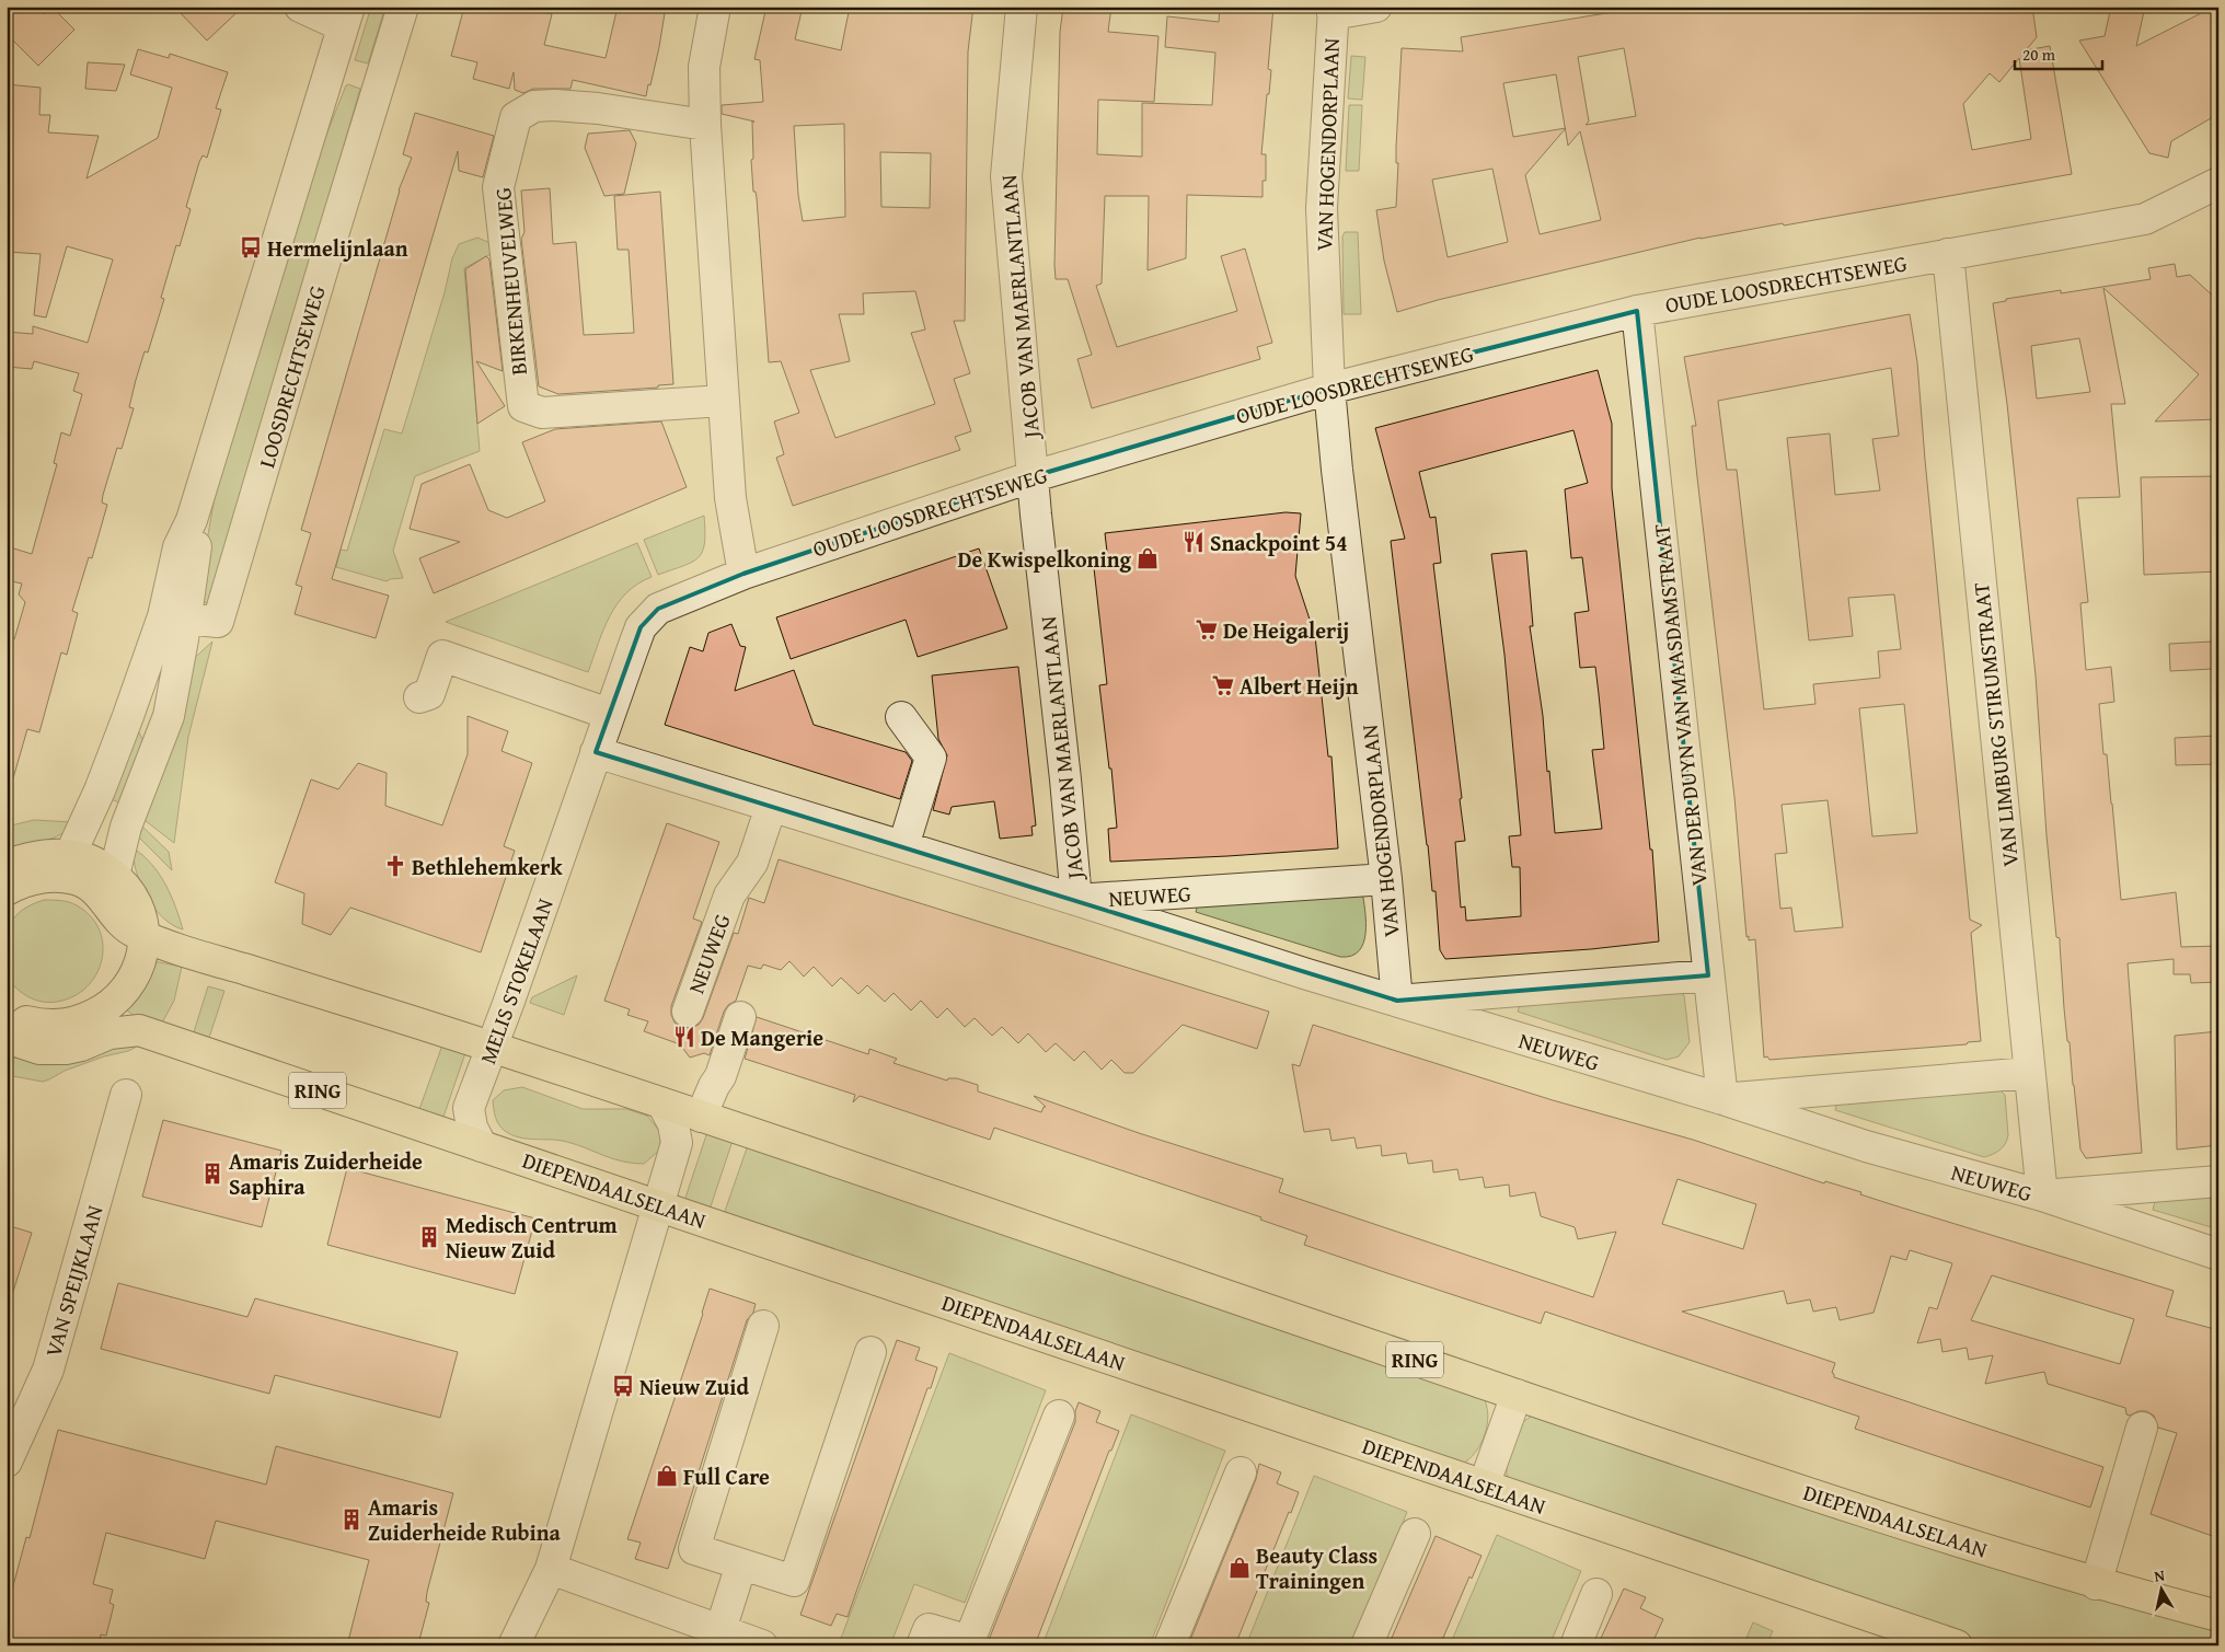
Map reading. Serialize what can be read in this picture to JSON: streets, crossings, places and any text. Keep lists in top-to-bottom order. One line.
{"streets":{"main road":["RING","DIEPENDAALSELAAN"],"street":["VAN HOGENDORPLAAN","BIRKENHEUVELWEG","OUDE LOOSDRECHTSEWEG","JACOB VAN MAERLANTLAAN","LOOSDRECHTSEWEG","VAN DER DUYN VAN MAASDAMSTRAAT","VAN LIMBURG STIRUMSTRAAT","NEUWEG","MELIS STOKELAAN","VAN SPEIJKLAAN"]},"crossings":[["VAN HOGENDORPLAAN","OUDE LOOSDRECHTSEWEG"],["VAN HOGENDORPLAAN","NEUWEG"],["OUDE LOOSDRECHTSEWEG","JACOB VAN MAERLANTLAAN"],["OUDE LOOSDRECHTSEWEG","VAN DER DUYN VAN MAASDAMSTRAAT"],["OUDE LOOSDRECHTSEWEG","VAN LIMBURG STIRUMSTRAAT"],["OUDE LOOSDRECHTSEWEG","NEUWEG"],["OUDE LOOSDRECHTSEWEG","MELIS STOKELAAN"],["JACOB VAN MAERLANTLAAN","NEUWEG"],["VAN DER DUYN VAN MAASDAMSTRAAT","NEUWEG"],["VAN LIMBURG STIRUMSTRAAT","NEUWEG"],["NEUWEG","MELIS STOKELAAN"],["MELIS STOKELAAN","DIEPENDAALSELAAN"],["RING","DIEPENDAALSELAAN"]],"places":{"bus stop":["Hermelijnlaan","Nieuw Zuid"],"restaurant":["Snackpoint 54","De Mangerie"],"shop":["De Kwispelkoning","Full Care","Beauty Class Trainingen"],"supermarket":["De Heigalerij","Albert Heijn"],"church":["Bethlehemkerk"],"building":["Amaris Zuiderheide Saphira","Medisch Centrum Nieuw Zuid","Amaris Zuiderheide Rubina"]},"scale_bar":"20 m","north":"top"}
